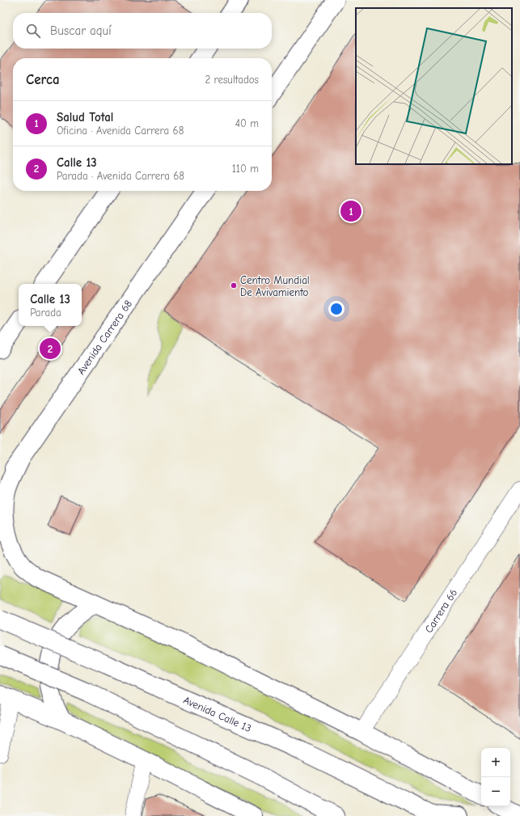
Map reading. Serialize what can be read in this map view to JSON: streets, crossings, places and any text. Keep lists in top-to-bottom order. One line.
{"streets":{"main road":["Avenida Carrera 68","Avenida Calle 13"],"street":["Carrera 66"]},"places":["Centro Mundial De Avivamiento"],"page":{"search":"Buscar aquí","heading":["Cerca","2 resultados"],"list":[{"mark":"1","name":"Salud Total","note":"Oficina · Avenida Carrera 68","value":"40 m"},{"mark":"2","name":"Calle 13","note":"Parada · Avenida Carrera 68","value":"110 m"}],"pins":["1","2"],"popup":["Calle 13","Parada"],"map_buttons":["+","−"]}}
